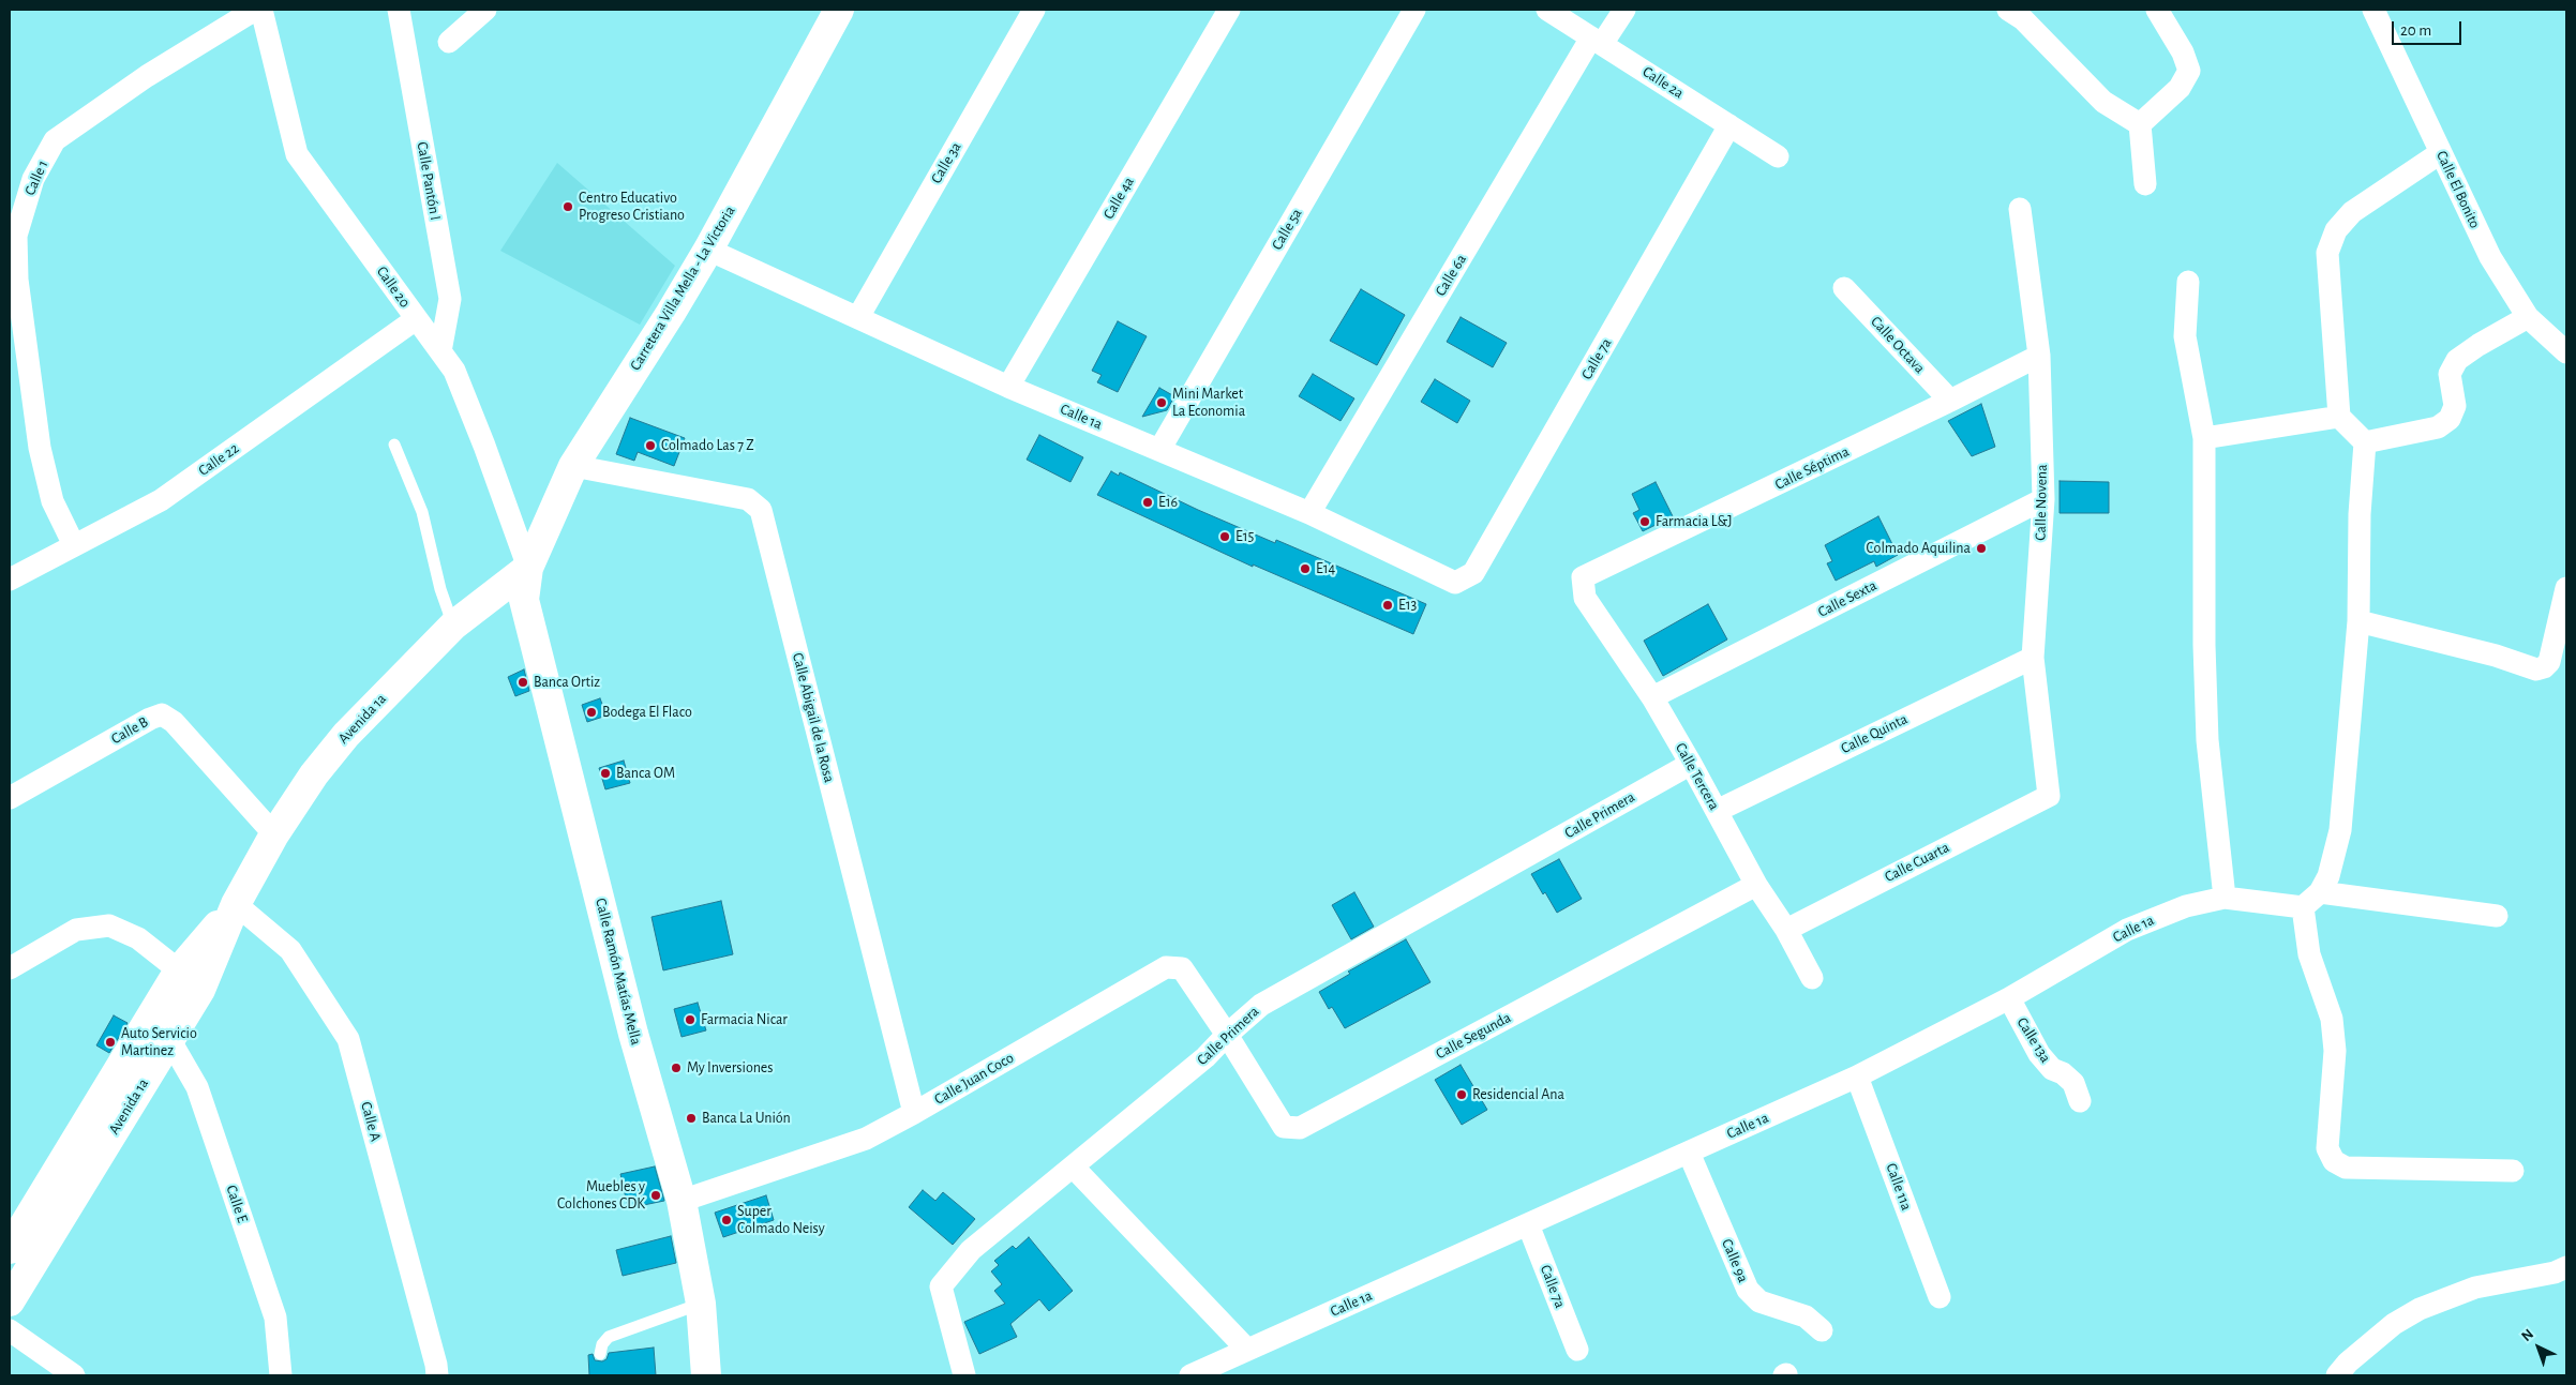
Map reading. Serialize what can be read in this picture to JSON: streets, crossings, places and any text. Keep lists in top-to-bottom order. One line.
{"streets":{"main road":["Carretera Villa Mella - La Victoria","Avenida 1a","Calle Ramón Matías Mella"],"street":["Calle 2a","Calle 3a","Calle 1","Calle Pantón I","Calle El Bonito","Calle 4a","Calle 5a","Calle 6a","Calle 20","Calle Octava","Calle 7a","Calle 1a","Calle 22","Calle Séptima","Calle Novena","Calle Sexta","Calle Abigail de la Rosa","Calle B","Calle Quinta","Calle Tercera","Calle Primera","Calle Cuarta","Calle Segunda","Calle 13a","Calle Juan Coco","Calle A","Calle 11a","Calle E","Calle 9a"]},"crossings":[["Calle 2a","Calle 6a"],["Calle 2a","Calle 7a"],["Calle 3a","Calle 1a"],["Calle 1","Calle 22"],["Calle Pantón I","Calle 20"],["Calle 4a","Calle 1a"],["Calle 5a","Calle 1a"],["Calle 6a","Calle 1a"],["Calle 20","Carretera Villa Mella - La Victoria"],["Calle 20","Calle 22"],["Calle 20","Avenida 1a"],["Calle 20","Calle Ramón Matías Mella"],["Carretera Villa Mella - La Victoria","Calle 1a"],["Carretera Villa Mella - La Victoria","Calle Abigail de la Rosa"],["Carretera Villa Mella - La Victoria","Avenida 1a"],["Carretera Villa Mella - La Victoria","Calle Ramón Matías Mella"],["Calle Octava","Calle Séptima"],["Calle 7a","Calle 1a"],["Calle 1a","Calle 13a"],["Calle 1a","Calle 11a"],["Calle 1a","Calle 9a"],["Calle Séptima","Calle Novena"],["Calle Séptima","Calle Tercera"],["Calle Novena","Calle Sexta"],["Calle Novena","Calle Quinta"],["Calle Novena","Calle Cuarta"],["Calle Sexta","Calle Tercera"],["Calle Abigail de la Rosa","Calle Juan Coco"],["Avenida 1a","Calle B"],["Avenida 1a","Calle Ramón Matías Mella"],["Avenida 1a","Calle A"],["Avenida 1a","Calle E"],["Calle Quinta","Calle Tercera"],["Calle Tercera","Calle Primera"],["Calle Tercera","Calle Cuarta"],["Calle Tercera","Calle Segunda"],["Calle Primera","Calle Segunda"],["Calle Primera","Calle Juan Coco"],["Calle Ramón Matías Mella","Calle Juan Coco"],["Calle Segunda","Calle Juan Coco"]],"places":["Centro Educativo Progreso Cristiano","Mini Market La Economia","Colmado Las 7 Z","E16","Farmacia L&J","E15","Colmado Aquilina","E14","E13","Banca Ortiz","Bodega El Flaco","Banca OM","Farmacia Nicar","Auto Servicio Martinez","My Inversiones","Residencial Ana","Banca La Unión","Muebles y Colchones CDK","Super Colmado Neisy"],"scale_bar":"20 m","north":"top left"}
